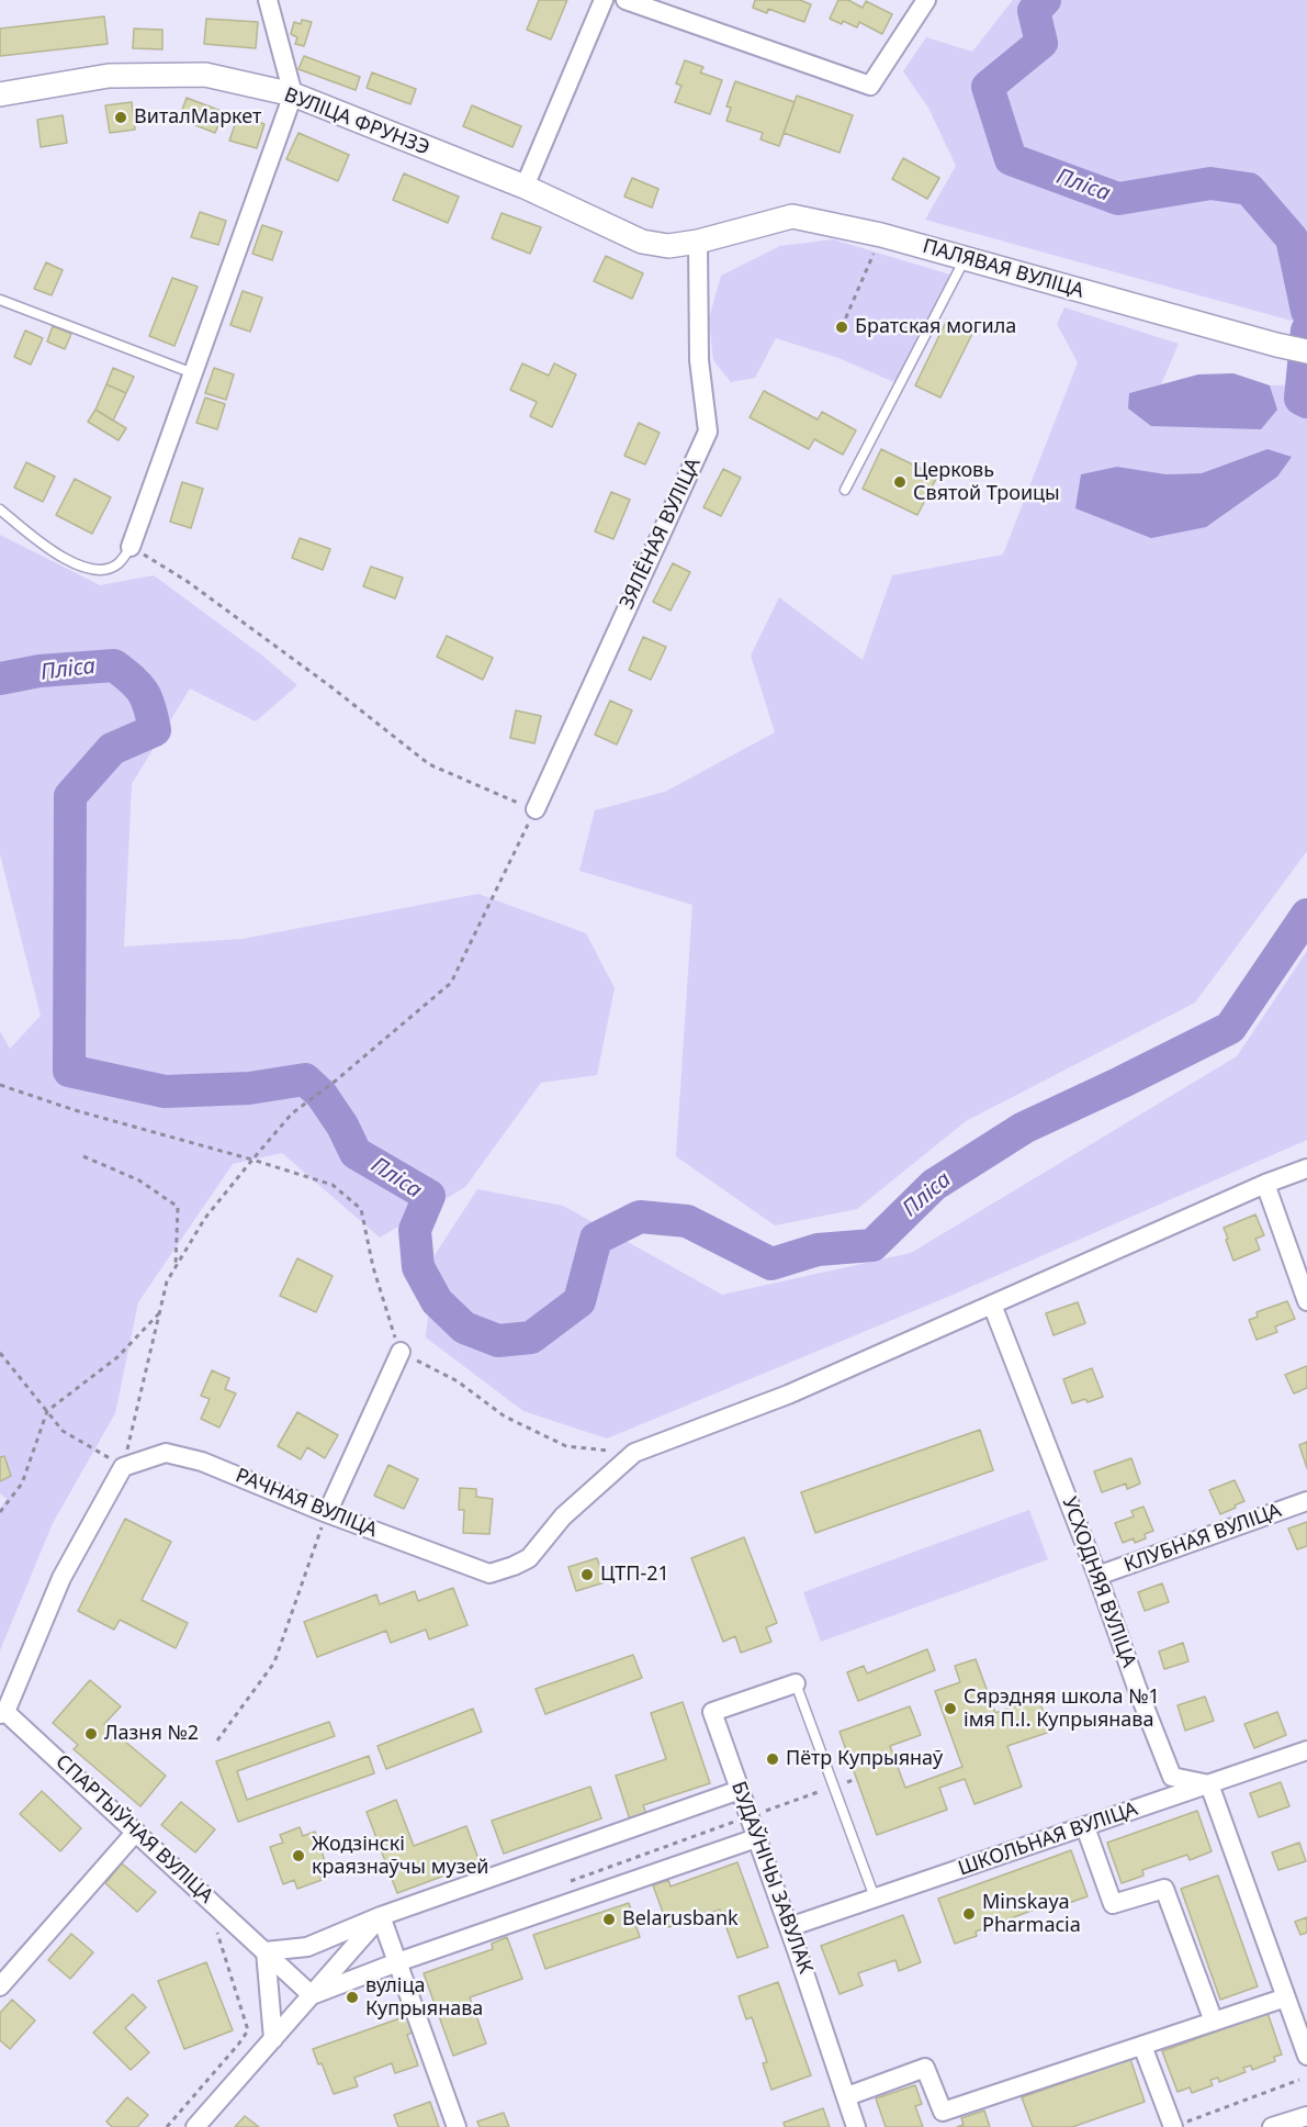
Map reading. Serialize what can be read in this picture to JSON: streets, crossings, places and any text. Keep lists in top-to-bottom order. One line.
{"streets":{"street":["ВУЛІЦА ФРУНЗЭ","ПАЛЯВАЯ ВУЛІЦА","ЗЯЛЁНАЯ ВУЛІЦА","РАЧНАЯ ВУЛІЦА","КЛУБНАЯ ВУЛІЦА","УСХОДНЯЯ ВУЛІЦА","СПАРТЫЎНАЯ ВУЛІЦА","ШКОЛЬНАЯ ВУЛІЦА","БУДАЎНІЧЫ ЗАВУЛАК"]},"crossings":[["ВУЛІЦА ФРУНЗЭ","ПАЛЯВАЯ ВУЛІЦА"],["ВУЛІЦА ФРУНЗЭ","ЗЯЛЁНАЯ ВУЛІЦА"],["ПАЛЯВАЯ ВУЛІЦА","ЗЯЛЁНАЯ ВУЛІЦА"],["КЛУБНАЯ ВУЛІЦА","УСХОДНЯЯ ВУЛІЦА"],["УСХОДНЯЯ ВУЛІЦА","ШКОЛЬНАЯ ВУЛІЦА"],["ШКОЛЬНАЯ ВУЛІЦА","БУДАЎНІЧЫ ЗАВУЛАК"]],"water":["Пліса"],"places":["ВиталМаркет","Братская могила","Церковь Святой Троицы","ЦТП-21","Сярэдняя школа №1 імя П.І. Купрыянава","Лазня №2","Пётр Купрыянаў","Жодзінскі краязнаўчы музей","Minskaya Pharmacia","Belarusbank","вуліца Купрыянава"]}
